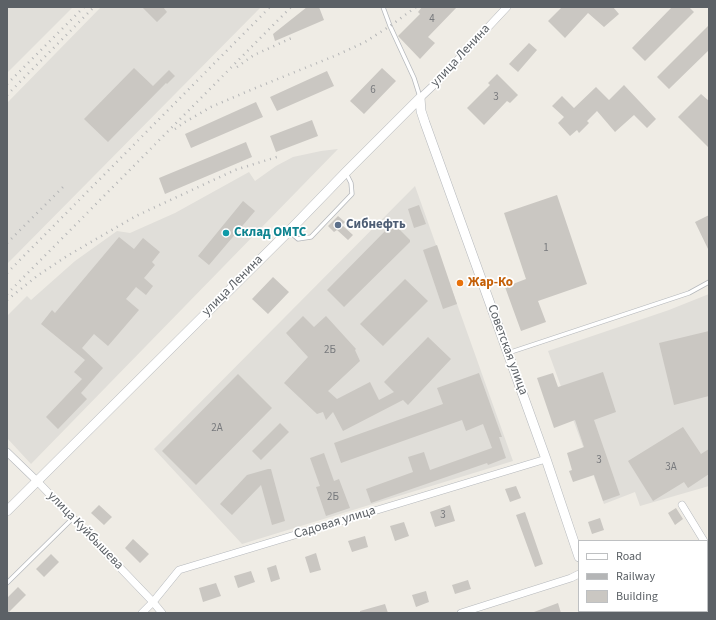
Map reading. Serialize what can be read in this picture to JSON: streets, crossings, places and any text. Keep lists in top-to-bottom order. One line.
{"streets":{"street":["улица Ленина","Советская улица","Садовая улица","улица Куйбышева"]},"crossings":[["улица Ленина","Советская улица"],["улица Ленина","улица Куйбышева"],["Советская улица","Садовая улица"],["Садовая улица","улица Куйбышева"]],"places":["Сибнефть","Склад ОМТС","Жар-Ко"],"house_numbers":["4","6","3","1","2Б","2А","3","3А","2Б","3"],"legend":["Road","Railway","Building"]}
